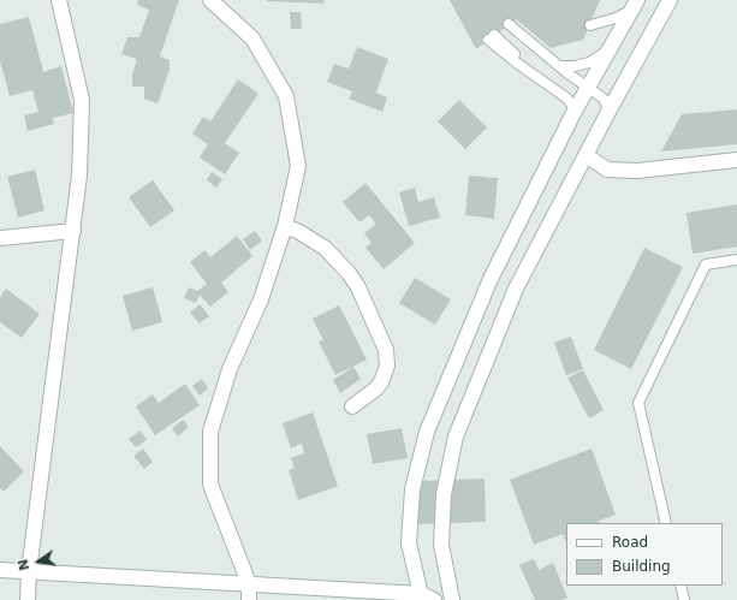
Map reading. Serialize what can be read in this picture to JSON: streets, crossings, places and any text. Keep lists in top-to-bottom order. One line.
{"legend":["Road","Building"],"north":"left"}
